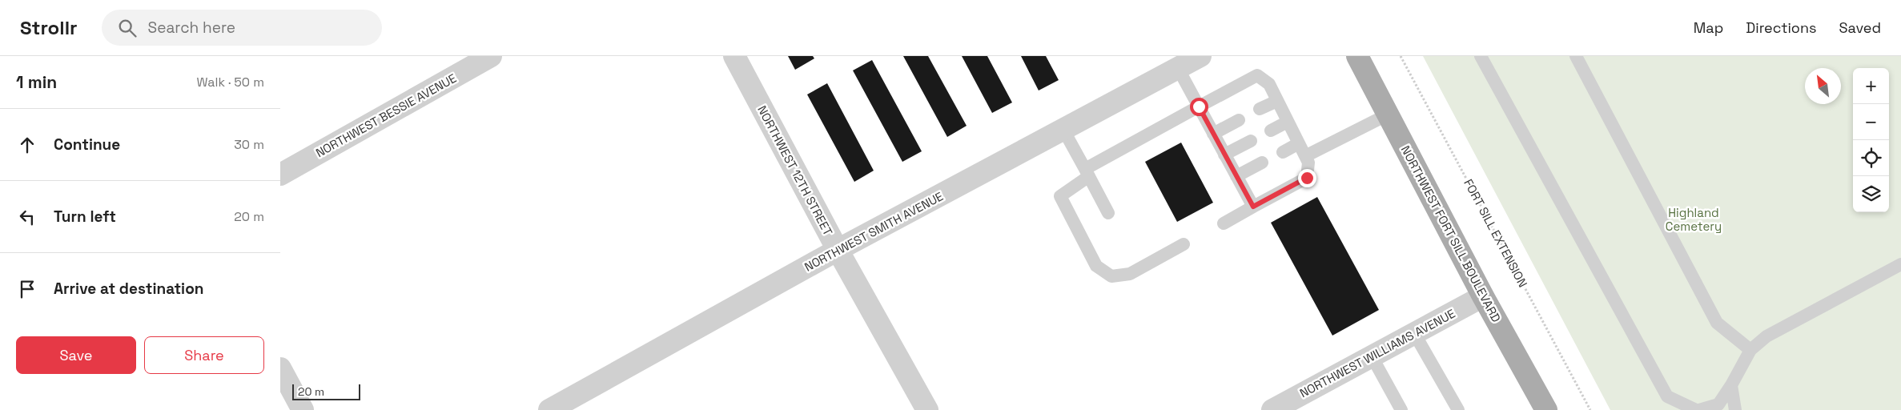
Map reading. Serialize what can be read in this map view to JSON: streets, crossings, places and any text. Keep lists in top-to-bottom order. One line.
{"streets":{"main road":["NORTHWEST FORT SILL BOULEVARD"],"street":["NORTHWEST BESSIE AVENUE","NORTHWEST 12TH STREET","NORTHWEST SMITH AVENUE","NORTHWEST WILLIAMS AVENUE"],"path":["FORT SILL EXTENSION"]},"crossings":[["NORTHWEST 12TH STREET","NORTHWEST SMITH AVENUE"],["NORTHWEST FORT SILL BOULEVARD","NORTHWEST WILLIAMS AVENUE"]],"parks":["Highland Cemetery"],"scale_bar":"20 m","north":"top left","page":{"header":"Strollr","search":"Search here","nav":["Map","Directions","Saved"],"heading":["1 min","Walk · 50 m"],"map_buttons":["+","−"],"list":[["Continue","30 m"],["Turn left","20 m"],"Arrive at destination"],"buttons":["Save","Share"],"scale":"20 m"}}
